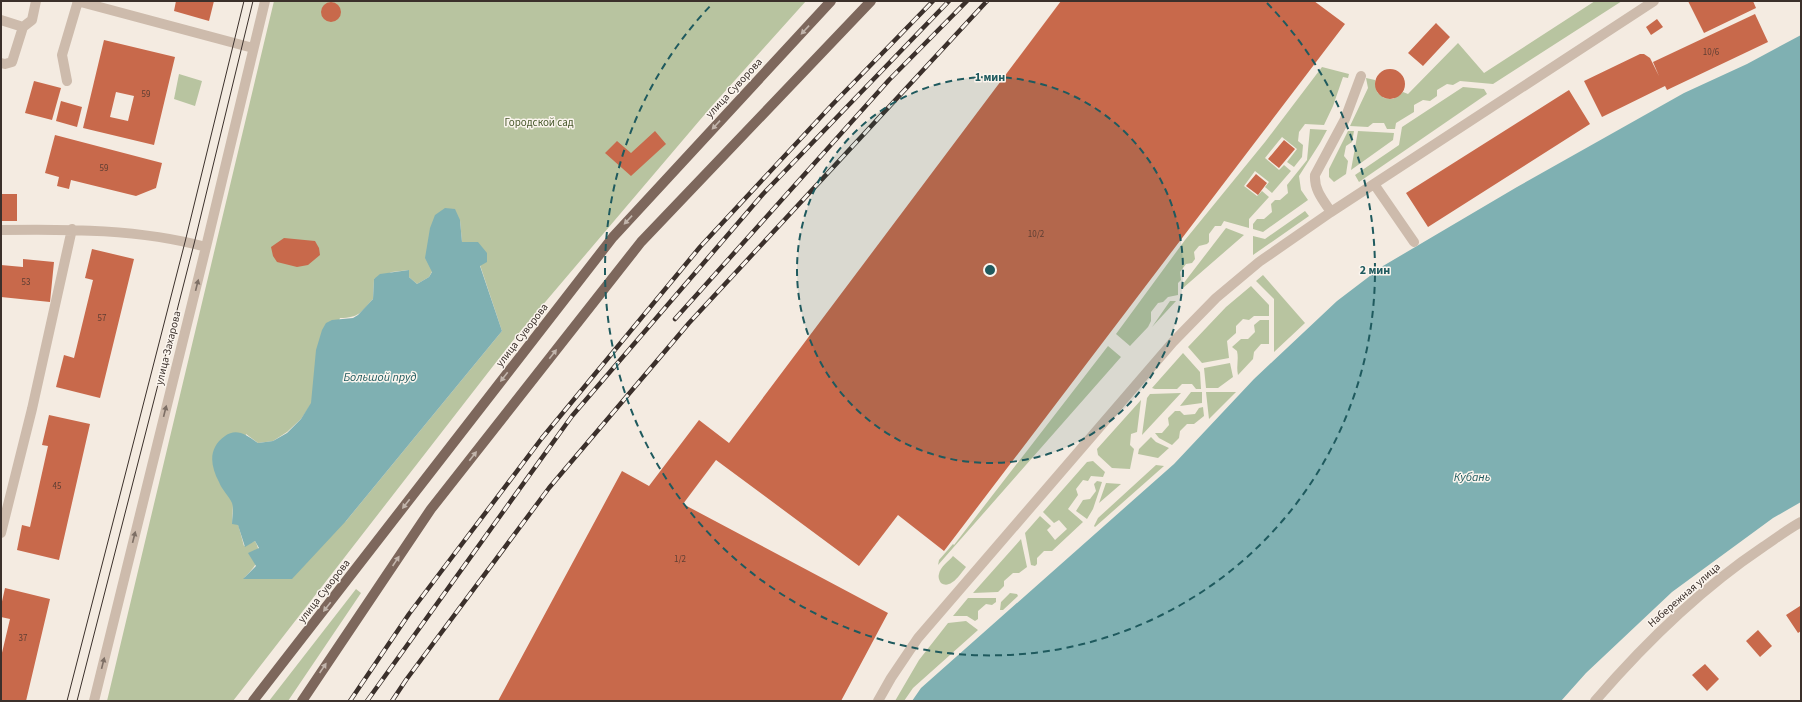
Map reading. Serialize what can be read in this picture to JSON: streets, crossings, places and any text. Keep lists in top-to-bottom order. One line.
{"streets":{"main road":["улица Суворова"],"street":["улица Захарова","Набережная улица"]},"one_way":["улица Захарова"],"water":["Большой пруд","Кубань"],"parks":["Городской сад"],"house_numbers":["10/6","59","59","10/2","53","57","45","1/2","37"],"rings":["1 мин","2 мин"]}
